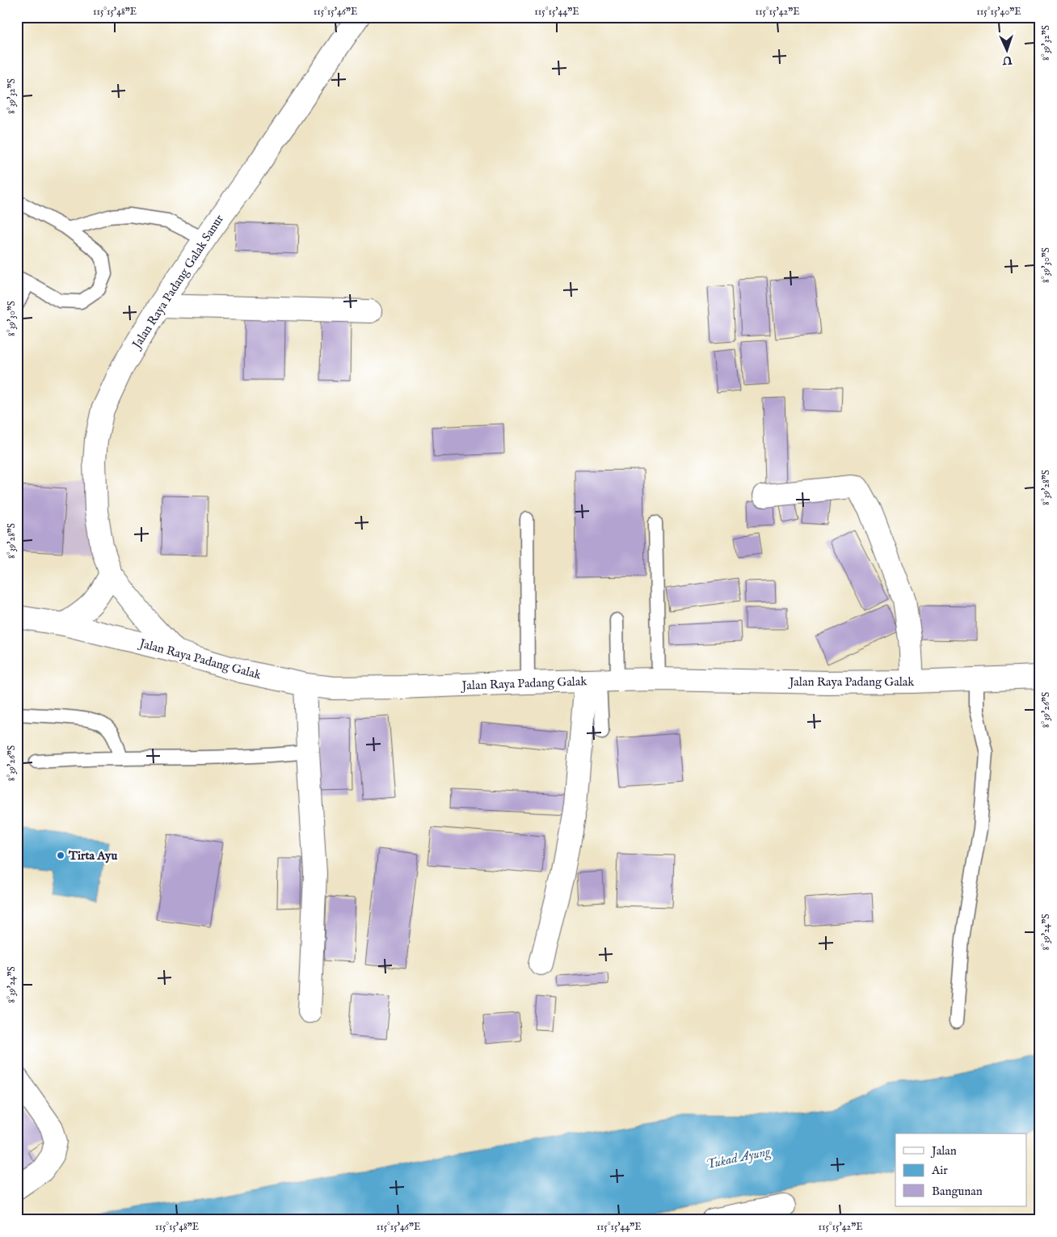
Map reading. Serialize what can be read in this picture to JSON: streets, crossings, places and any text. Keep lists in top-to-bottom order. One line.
{"streets":{"street":["Jalan Raya Padang Galak Sanur","Jalan Raya Padang Galak"]},"crossings":[["Jalan Raya Padang Galak Sanur","Jalan Raya Padang Galak"]],"water":["Tukad Ayung"],"places":["Tirta Ayu"],"legend":["Jalan","Air","Bangunan"],"north":"bottom","coordinates":["115°15'48\"E","115°15'46\"E","115°15'44\"E","115°15'42\"E","115°15'40\"E","8°39'32\"S","8°39'30\"S","8°39'28\"S","8°39'26\"S","8°39'24\"S"]}
